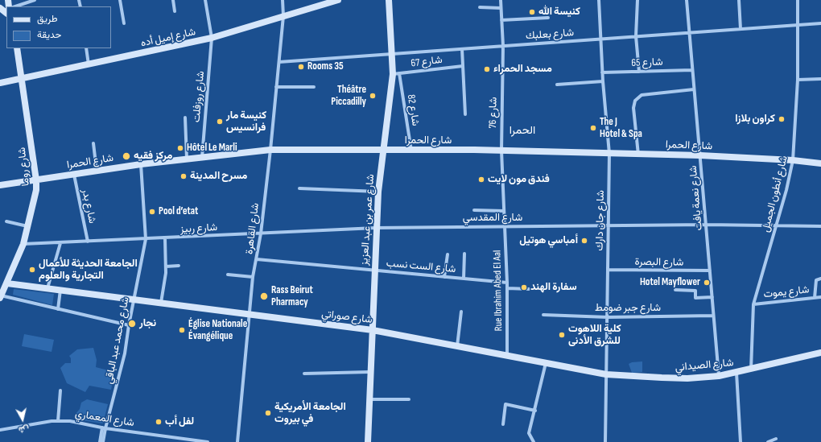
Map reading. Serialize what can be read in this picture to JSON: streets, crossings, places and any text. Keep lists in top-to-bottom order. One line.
{"streets":{"street":["شارع بعلبك","شارع إميل أده","شارع 67","شارع 65","شارع روزفلت","شارع 82","شارع 76","شارع الحمرا","شارع روما","شارع أنطون الجميل","شارع نعمة يافت","شارع بدر","شارع المقدسي","شارع عمر بن عبد العزيز","شارع جان دارك","شارع ربيز","شارع القاهرة","شارع البصرة","شارع الست نسب","Rue Ibrahim Abed El Aal","شارع يموت","شارع جبر ضومط","شارع صوراتي","شارع محمد عبد الباقي","شارع الصيداني","شارع المعماري"]},"crossings":[["شارع بعلبك","شارع 76"],["شارع بعلبك","شارع أنطون الجميل"],["شارع بعلبك","شارع نعمة يافت"],["شارع بعلبك","شارع عمر بن عبد العزيز"],["شارع بعلبك","شارع جان دارك"],["شارع بعلبك","شارع القاهرة"],["شارع إميل أده","شارع روزفلت"],["شارع إميل أده","شارع روما"],["شارع إميل أده","شارع القاهرة"],["شارع 67","شارع 82"],["شارع 67","شارع عمر بن عبد العزيز"],["شارع 65","شارع نعمة يافت"],["شارع 65","شارع جان دارك"],["شارع روزفلت","شارع الحمرا"],["شارع 82","شارع الحمرا"],["شارع 82","شارع عمر بن عبد العزيز"],["شارع 76","شارع الحمرا"],["شارع 76","شارع المقدسي"],["شارع 76","Rue Ibrahim Abed El Aal"],["شارع الحمرا","شارع روما"],["شارع الحمرا","شارع أنطون الجميل"],["شارع الحمرا","شارع نعمة يافت"],["شارع الحمرا","شارع بدر"],["شارع الحمرا","شارع عمر بن عبد العزيز"],["شارع الحمرا","شارع جان دارك"],["شارع الحمرا","شارع القاهرة"],["شارع الحمرا","شارع محمد عبد الباقي"],["شارع روما","شارع ربيز"],["شارع روما","شارع صوراتي"],["شارع أنطون الجميل","شارع المقدسي"],["شارع أنطون الجميل","شارع يموت"],["شارع أنطون الجميل","شارع الصيداني"],["شارع نعمة يافت","شارع المقدسي"],["شارع نعمة يافت","شارع البصرة"],["شارع نعمة يافت","شارع جبر ضومط"],["شارع نعمة يافت","شارع الصيداني"],["شارع بدر","شارع ربيز"],["شارع المقدسي","شارع عمر بن عبد العزيز"],["شارع المقدسي","شارع جان دارك"],["شارع المقدسي","شارع ربيز"],["شارع المقدسي","Rue Ibrahim Abed El Aal"],["شارع عمر بن عبد العزيز","شارع ربيز"],["شارع عمر بن عبد العزيز","شارع الست نسب"],["شارع عمر بن عبد العزيز","شارع صوراتي"],["شارع جان دارك","شارع البصرة"],["شارع جان دارك","شارع جبر ضومط"],["شارع جان دارك","شارع صوراتي"],["شارع جان دارك","شارع الصيداني"],["شارع ربيز","شارع القاهرة"],["شارع ربيز","شارع محمد عبد الباقي"],["شارع القاهرة","شارع الست نسب"],["شارع القاهرة","شارع صوراتي"],["شارع الست نسب","Rue Ibrahim Abed El Aal"],["Rue Ibrahim Abed El Aal","شارع صوراتي"],["شارع صوراتي","شارع محمد عبد الباقي"],["شارع صوراتي","شارع الصيداني"],["شارع محمد عبد الباقي","شارع المعماري"]],"districts":["الحمرا"],"places":["كنيسة الله","Rooms 35","مسجد الحمراء","Théâtre Piccadilly","كراون بلازا","كنيسة مار فرانسيس","The J Hotel & Spa","Hôtel Le Marli","مركز فقيه","مسرح المدينة","فندق مون لايت","Pool d’etat","أمباسي هوتيل","الجامعة الحديثة للأعمال التجارية والعلوم","Hotel Mayflower","سفارة الهند","Rass Beirut Pharmacy","نجار","Église Nationale Évangélique","كلية اللاهوت للشرق الأدنى","الجامعة الأمريكية في بيروت","لفل أب"],"legend":["طريق","حديقة"],"north":"bottom"}
